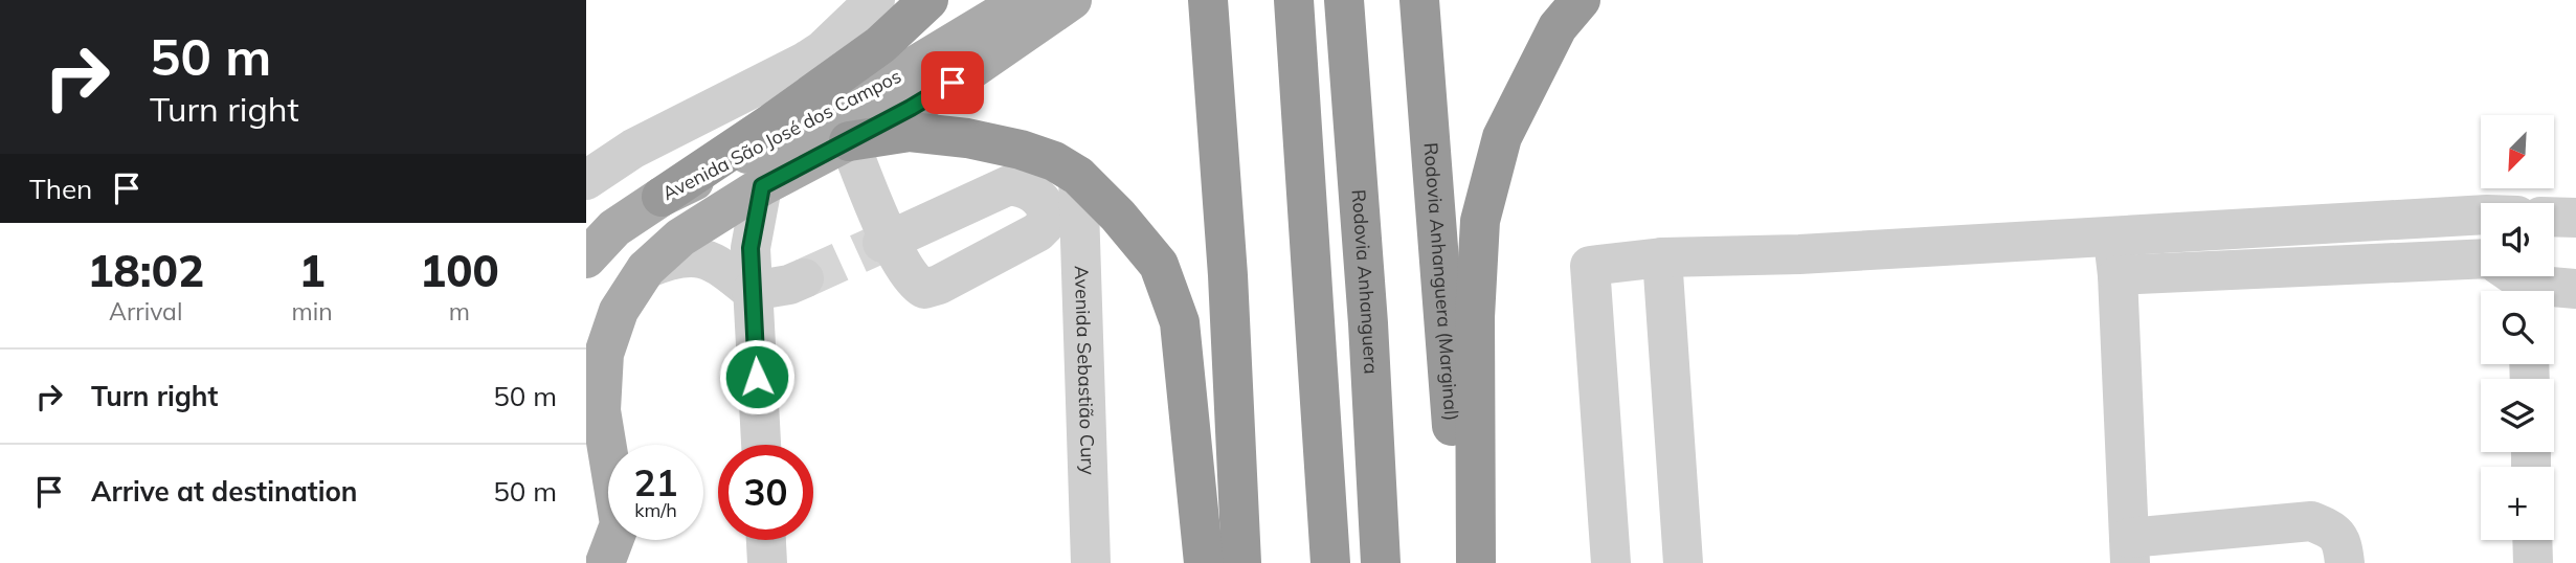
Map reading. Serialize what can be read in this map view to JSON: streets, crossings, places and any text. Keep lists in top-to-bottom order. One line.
{"streets":{"highway":["Rodovia Anhanguera","Rodovia Anhanguera (Marginal)"],"main road":["Avenida São José dos Campos"],"street":["Avenida Sebastião Cury"]},"north":"bottom left","page":{"turn":["50 m","Turn right"],"map_buttons":"+","then":"Then","eta":["18:02","Arrival","1","min","100","m"],"list":[{"name":"Turn right","value":"50 m"},{"name":"Arrive at destination","value":"50 m"}],"speed":"21 km/h","limit":"30"}}
